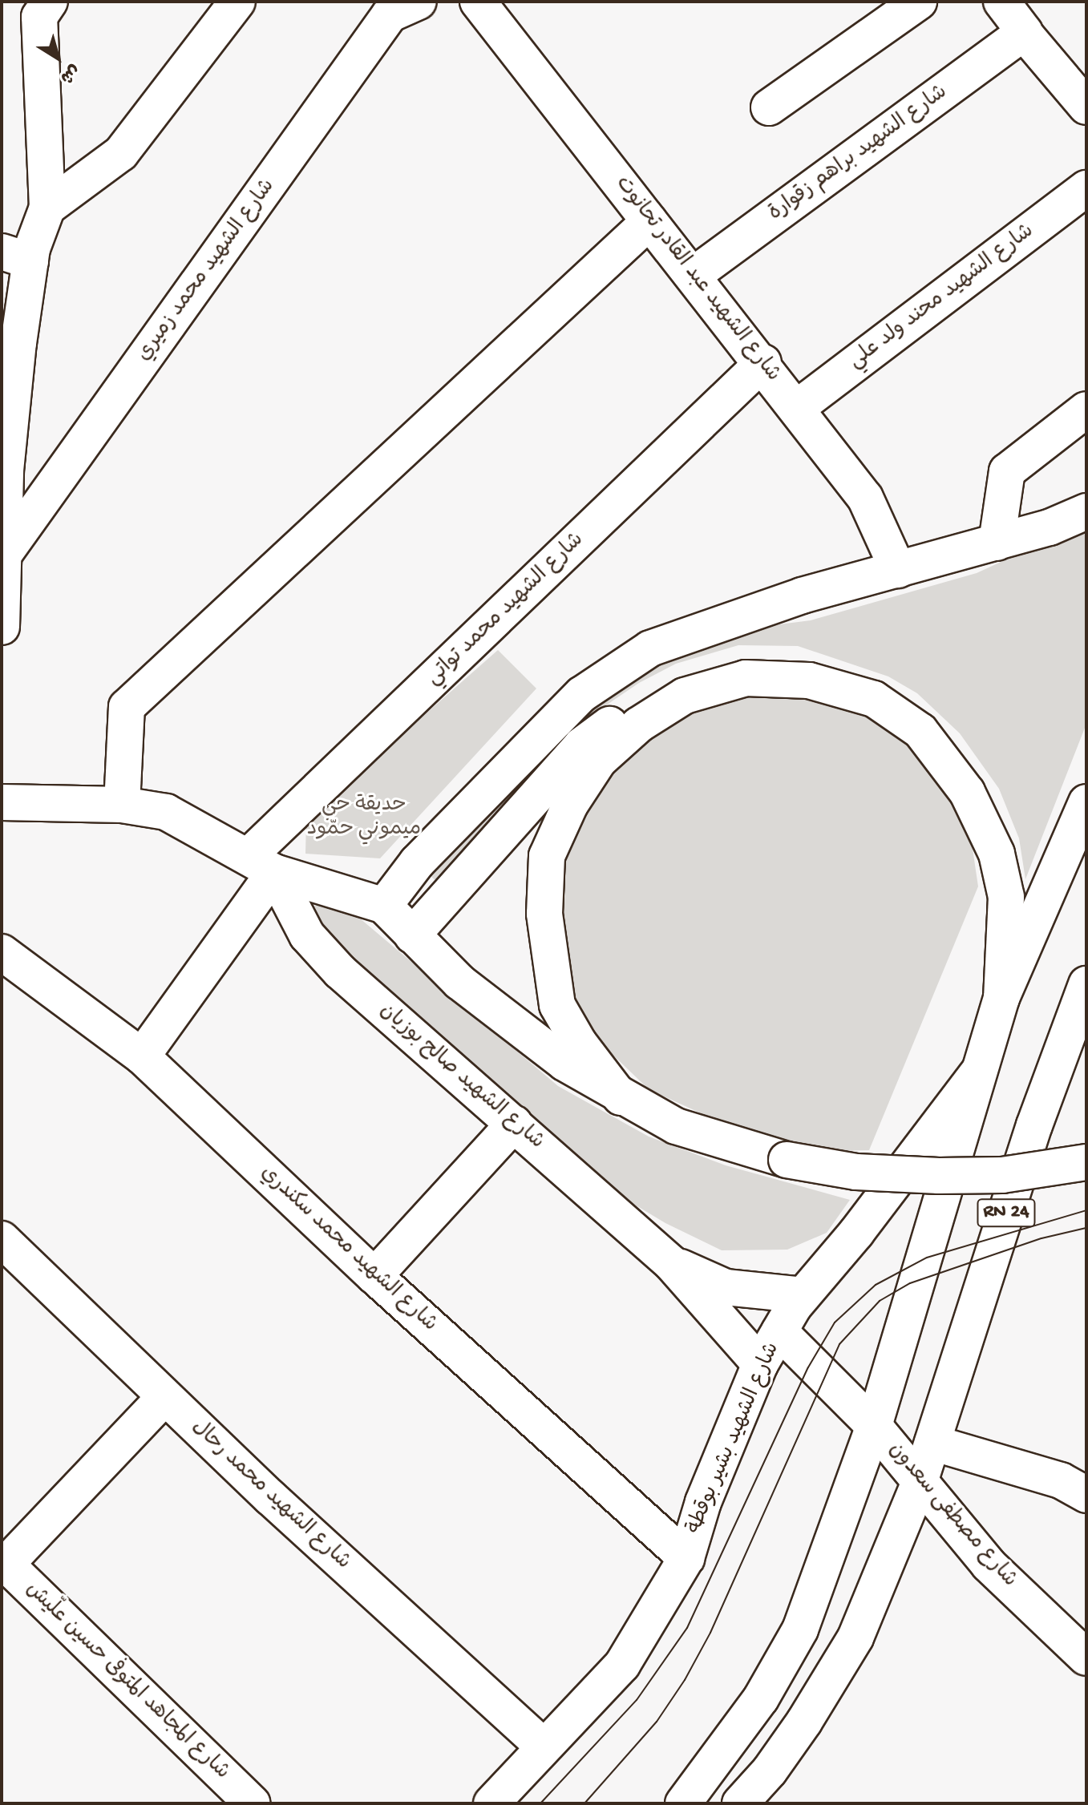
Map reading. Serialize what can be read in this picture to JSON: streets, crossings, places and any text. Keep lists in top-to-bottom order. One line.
{"streets":{"main road":["شارع الشهيد براهم زقوارة","شارع الشهيد محمد زميري","شارع الشهيد عبد القادر تحانوت","شارع الشهيد محند ولد علي","شارع الشهيد محمد تواتي","شارع الشهيد صالح بوزيان","RN 24","شارع الشهيد محمد سكندري","شارع الشهيد بشير بوقطة","شارع الشهيد محمد رحال","شارع مصطفى سعدون","شارع المجاهد المتوفى حسين علّيش"]},"crossings":[["شارع الشهيد براهم زقوارة","شارع الشهيد عبد القادر تحانوت"],["شارع الشهيد عبد القادر تحانوت","شارع الشهيد محند ولد علي"],["شارع الشهيد عبد القادر تحانوت","شارع الشهيد محمد تواتي"],["شارع الشهيد محمد تواتي","شارع الشهيد صالح بوزيان"],["شارع الشهيد محمد تواتي","شارع الشهيد محمد سكندري"],["شارع الشهيد صالح بوزيان","شارع الشهيد بشير بوقطة"],["RN 24","شارع مصطفى سعدون"],["شارع الشهيد محمد سكندري","شارع الشهيد بشير بوقطة"],["شارع الشهيد بشير بوقطة","شارع الشهيد محمد رحال"],["شارع الشهيد بشير بوقطة","شارع مصطفى سعدون"]],"parks":["حديقة حي ميموني حمّود"],"north":"bottom right"}
